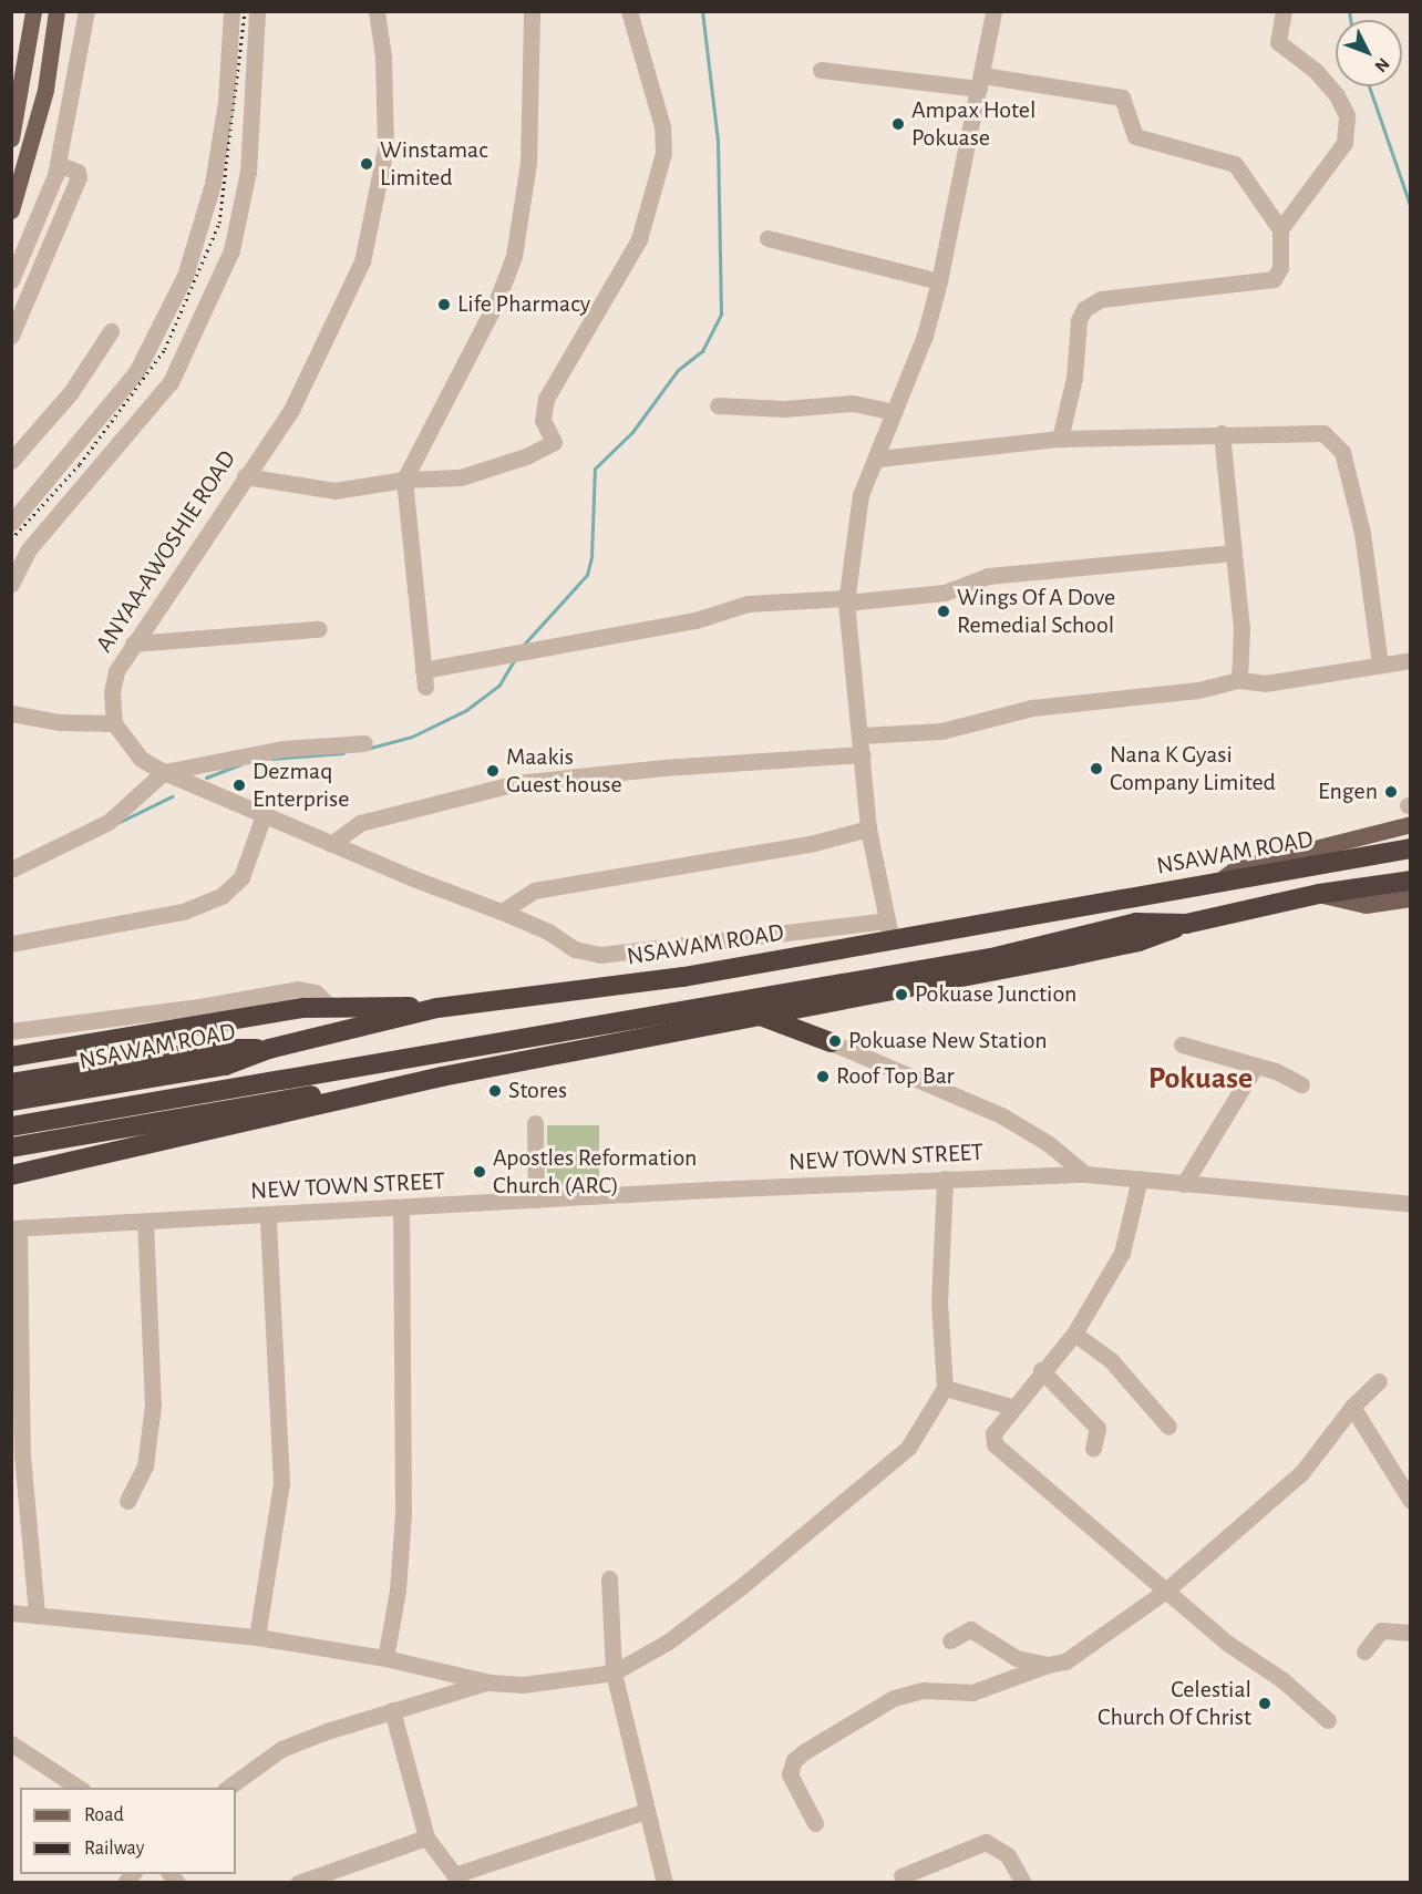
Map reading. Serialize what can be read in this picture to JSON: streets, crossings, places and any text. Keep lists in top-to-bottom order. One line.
{"streets":{"highway":["NSAWAM ROAD"],"street":["ANYAA-AWOSHIE ROAD","NEW TOWN STREET"]},"districts":["Pokuase"],"places":["Ampax Hotel Pokuase","Winstamac Limited","Life Pharmacy","Wings Of A Dove Remedial School","Nana K Gyasi Company Limited","Maakis Guest house","Dezmaq Enterprise","Engen","Pokuase Junction","Pokuase New Station","Roof Top Bar","Stores","Apostles Reformation Church (ARC)","Celestial Church Of Christ"],"legend":["Road","Railway"],"north":"bottom right"}
